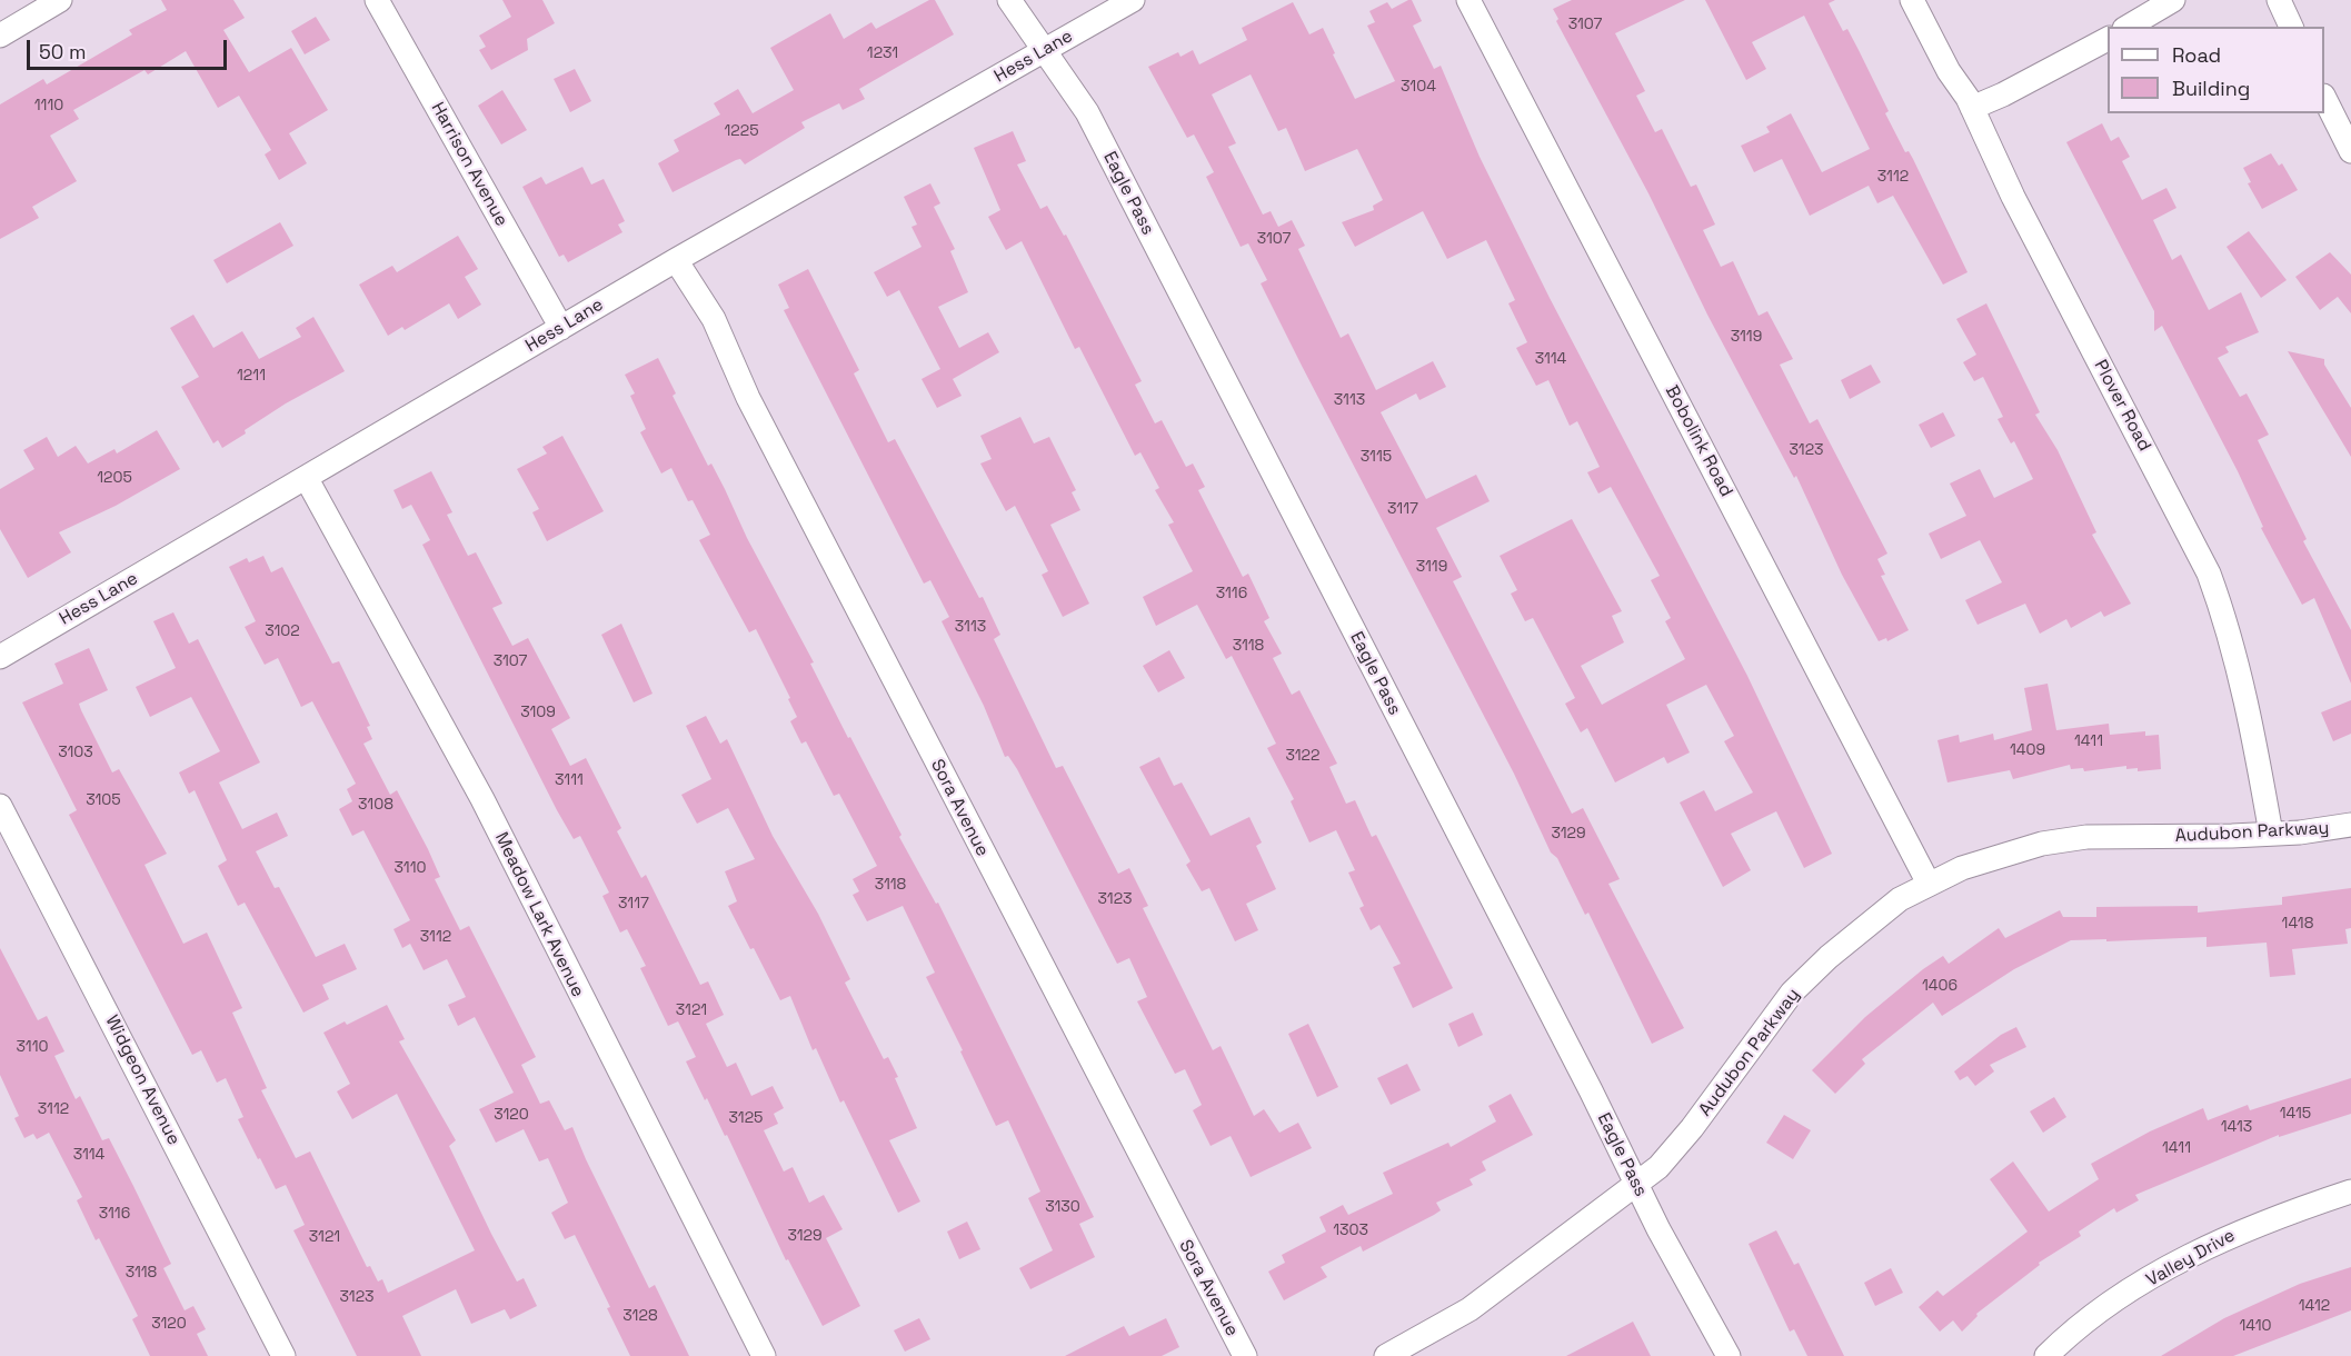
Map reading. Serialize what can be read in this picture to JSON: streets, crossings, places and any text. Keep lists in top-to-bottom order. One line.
{"streets":{"street":["Hess Lane","Harrison Avenue","Eagle Pass","Plover Road","Bobolink Road","Sora Avenue","Audubon Parkway","Meadow Lark Avenue","Widgeon Avenue","Valley Drive"]},"crossings":[["Hess Lane","Harrison Avenue"],["Hess Lane","Eagle Pass"],["Hess Lane","Sora Avenue"],["Hess Lane","Meadow Lark Avenue"],["Eagle Pass","Audubon Parkway"],["Plover Road","Audubon Parkway"],["Bobolink Road","Audubon Parkway"]],"house_numbers":["3107","1231","3104","1110","1225","3112","3107","3119","3114","1211","3113","3123","3115","1205","3117","3119","3116","3113","3102","3118","3107","3109","1411","1409","3103","3122","3111","3105","3108","3129","3110","3118","3123","3117","1418","3112","1406","3121","3110","3112","1415","3120","3125","1413","1411","3114","3130","3116","1303","3129","3121","3118","3123","1412","3128","3120","1410"],"legend":["Road","Building"],"scale_bar":"50 m"}
